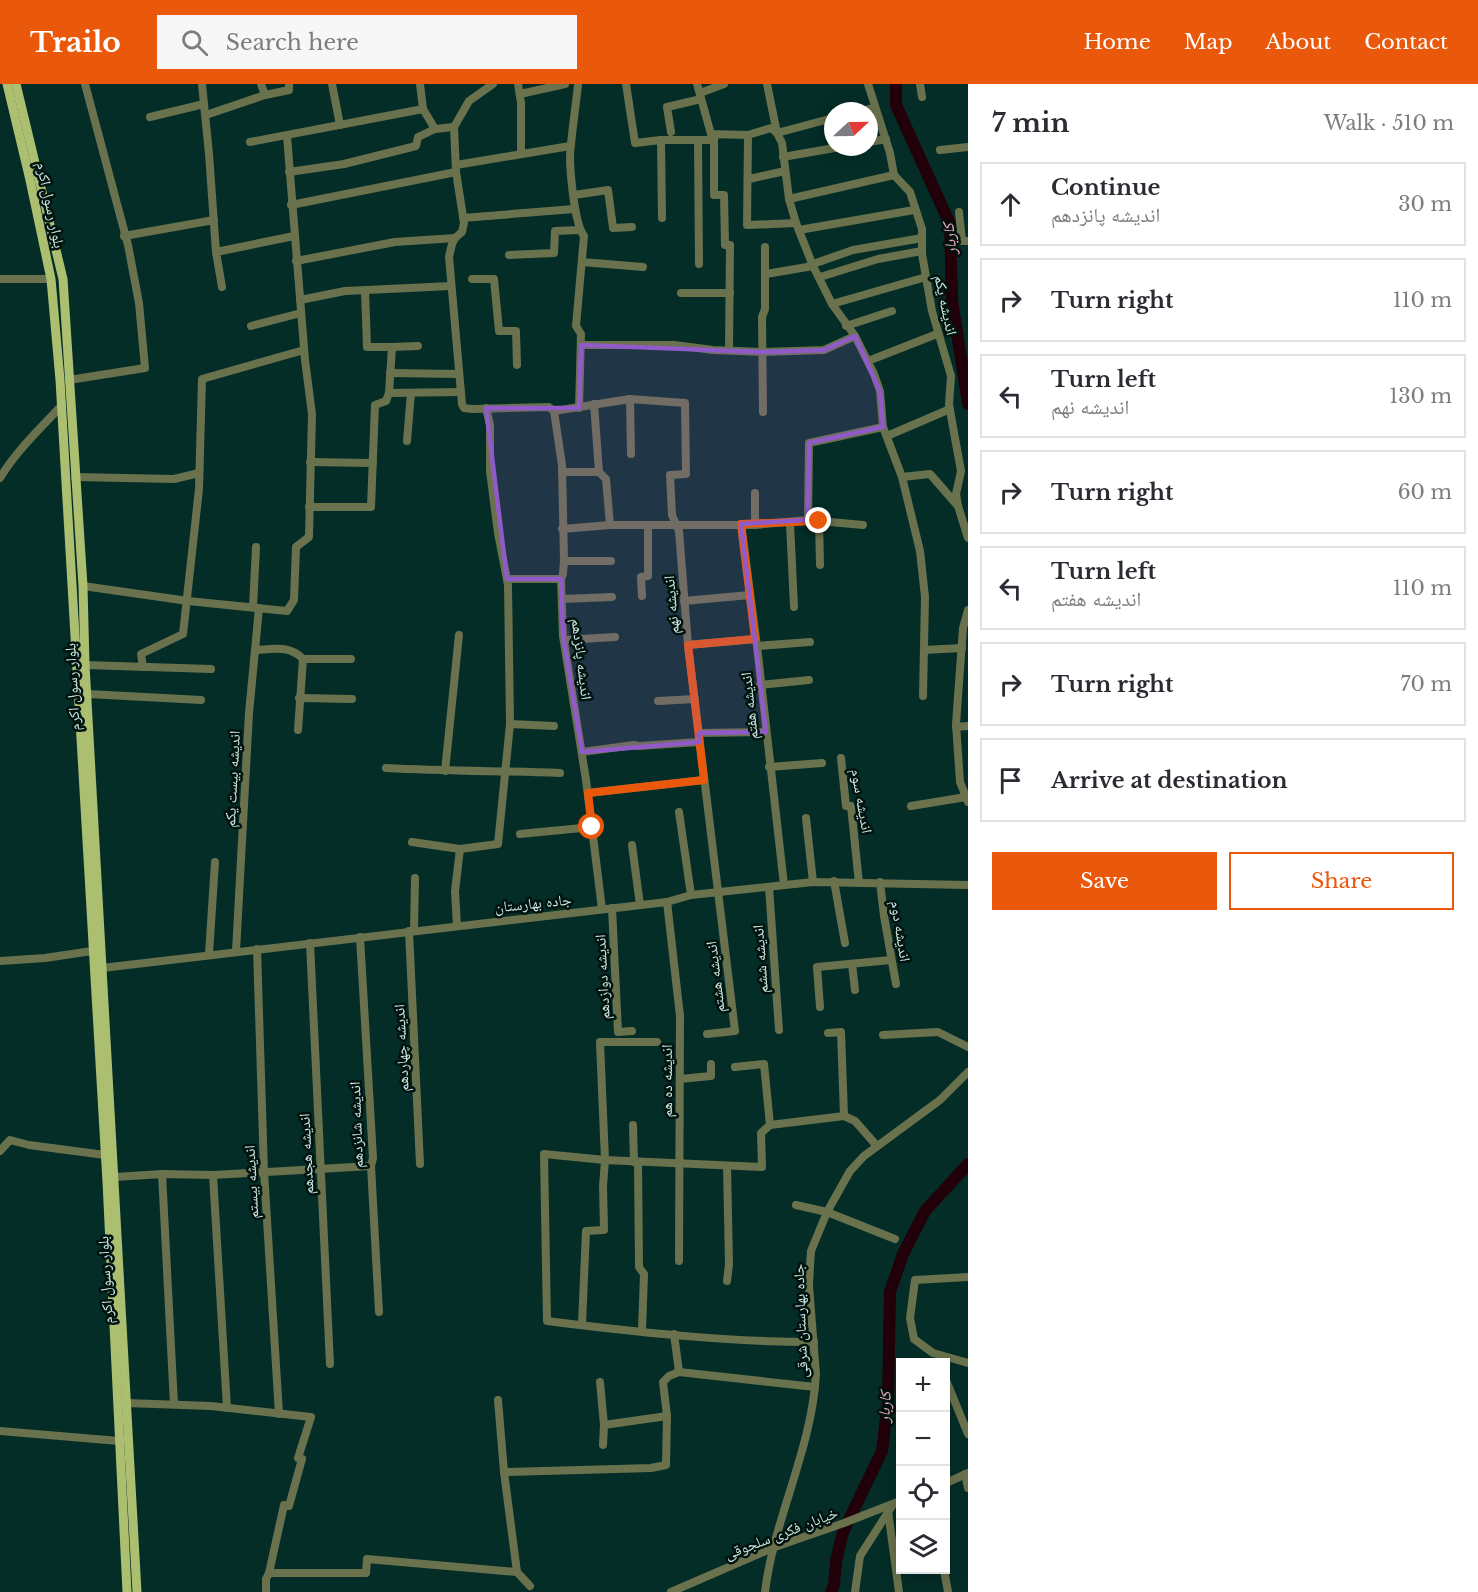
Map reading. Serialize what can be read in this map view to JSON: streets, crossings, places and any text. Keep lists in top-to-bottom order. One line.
{"streets":{"main road":["بلوار رسول اکرم"],"street":["اندیشه یکم","اندیشه نهم","اندیشه پانزدهم","اندیشه هفتم","اندیشه بیست یکم","اندیشه سوم","جاده بهارستان","اندیشه دوم","اندیشه ششم","اندیشه دوازدهم","اندیشه هشتم","اندیشه چهاردهم","اندیشه ده هم","اندیشه شانزدهم","اندیشه هجدهم","اندیشه بیستم","جاده بهارستان شرقی","خیابان فکری سلجوقی"]},"crossings":[["بلوار رسول اکرم","جاده بهارستان"],["اندیشه نهم","جاده بهارستان"],["اندیشه نهم","اندیشه هشتم"],["اندیشه پانزدهم","جاده بهارستان"],["اندیشه هفتم","جاده بهارستان"],["اندیشه بیست یکم","جاده بهارستان"],["اندیشه سوم","جاده بهارستان"],["جاده بهارستان","اندیشه دوم"],["جاده بهارستان","اندیشه ششم"],["جاده بهارستان","اندیشه دوازدهم"],["جاده بهارستان","اندیشه هشتم"],["جاده بهارستان","اندیشه چهاردهم"],["جاده بهارستان","اندیشه ده هم"],["جاده بهارستان","اندیشه شانزدهم"],["جاده بهارستان","اندیشه هجدهم"],["جاده بهارستان","اندیشه بیستم"],["جاده بهارستان شرقی","خیابان فکری سلجوقی"]],"water":["کاربار"],"north":"right","page":{"header":"Trailo","search":"Search here","nav":["Home","Map","About","Contact"],"heading":["7 min","Walk · 510 m"],"list":[["Continue","اندیشه پانزدهم","30 m"],["Turn right","110 m"],["Turn left","اندیشه نهم","130 m"],["Turn right","60 m"],["Turn left","اندیشه هفتم","110 m"],["Turn right","70 m"],"Arrive at destination"],"buttons":["Save","Share"],"map_buttons":["+","−"]}}
